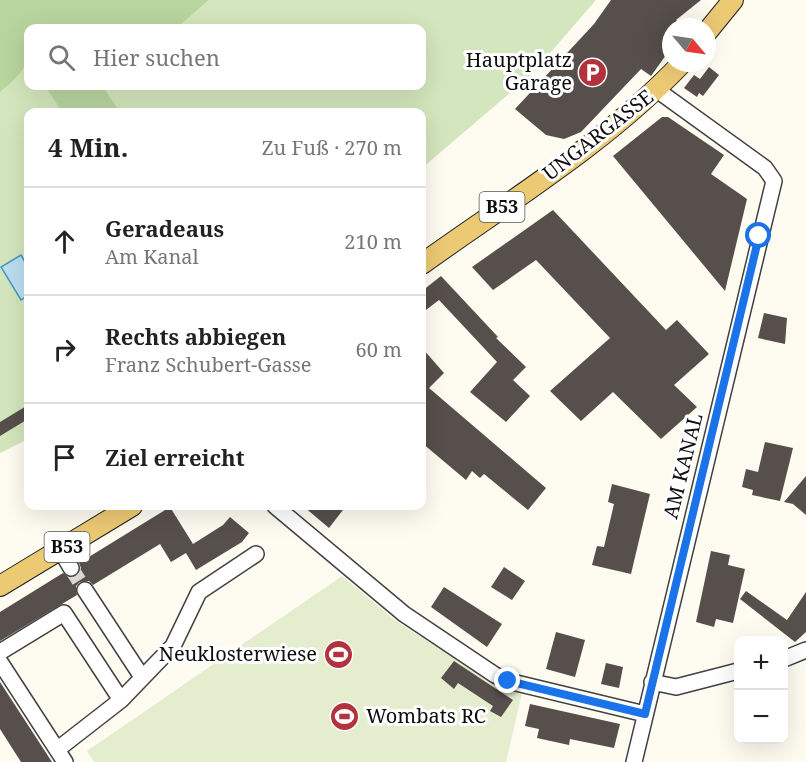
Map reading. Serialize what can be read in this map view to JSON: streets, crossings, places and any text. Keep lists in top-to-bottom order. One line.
{"streets":{"main road":["UNGARGASSE","B53"],"street":["AM KANAL"]},"crossings":[["UNGARGASSE","AM KANAL"]],"places":{"parking":["Hauptplatz Garage"],"sports":["Neuklosterwiese","Wombats RC"]},"north":"bottom right","page":{"search":"Hier suchen","heading":["4 Min.","Zu Fuß · 270 m"],"list":[["Geradeaus","Am Kanal","210 m"],["Rechts abbiegen","Franz Schubert-Gasse","60 m"],"Ziel erreicht"],"map_buttons":["+","−"]}}
